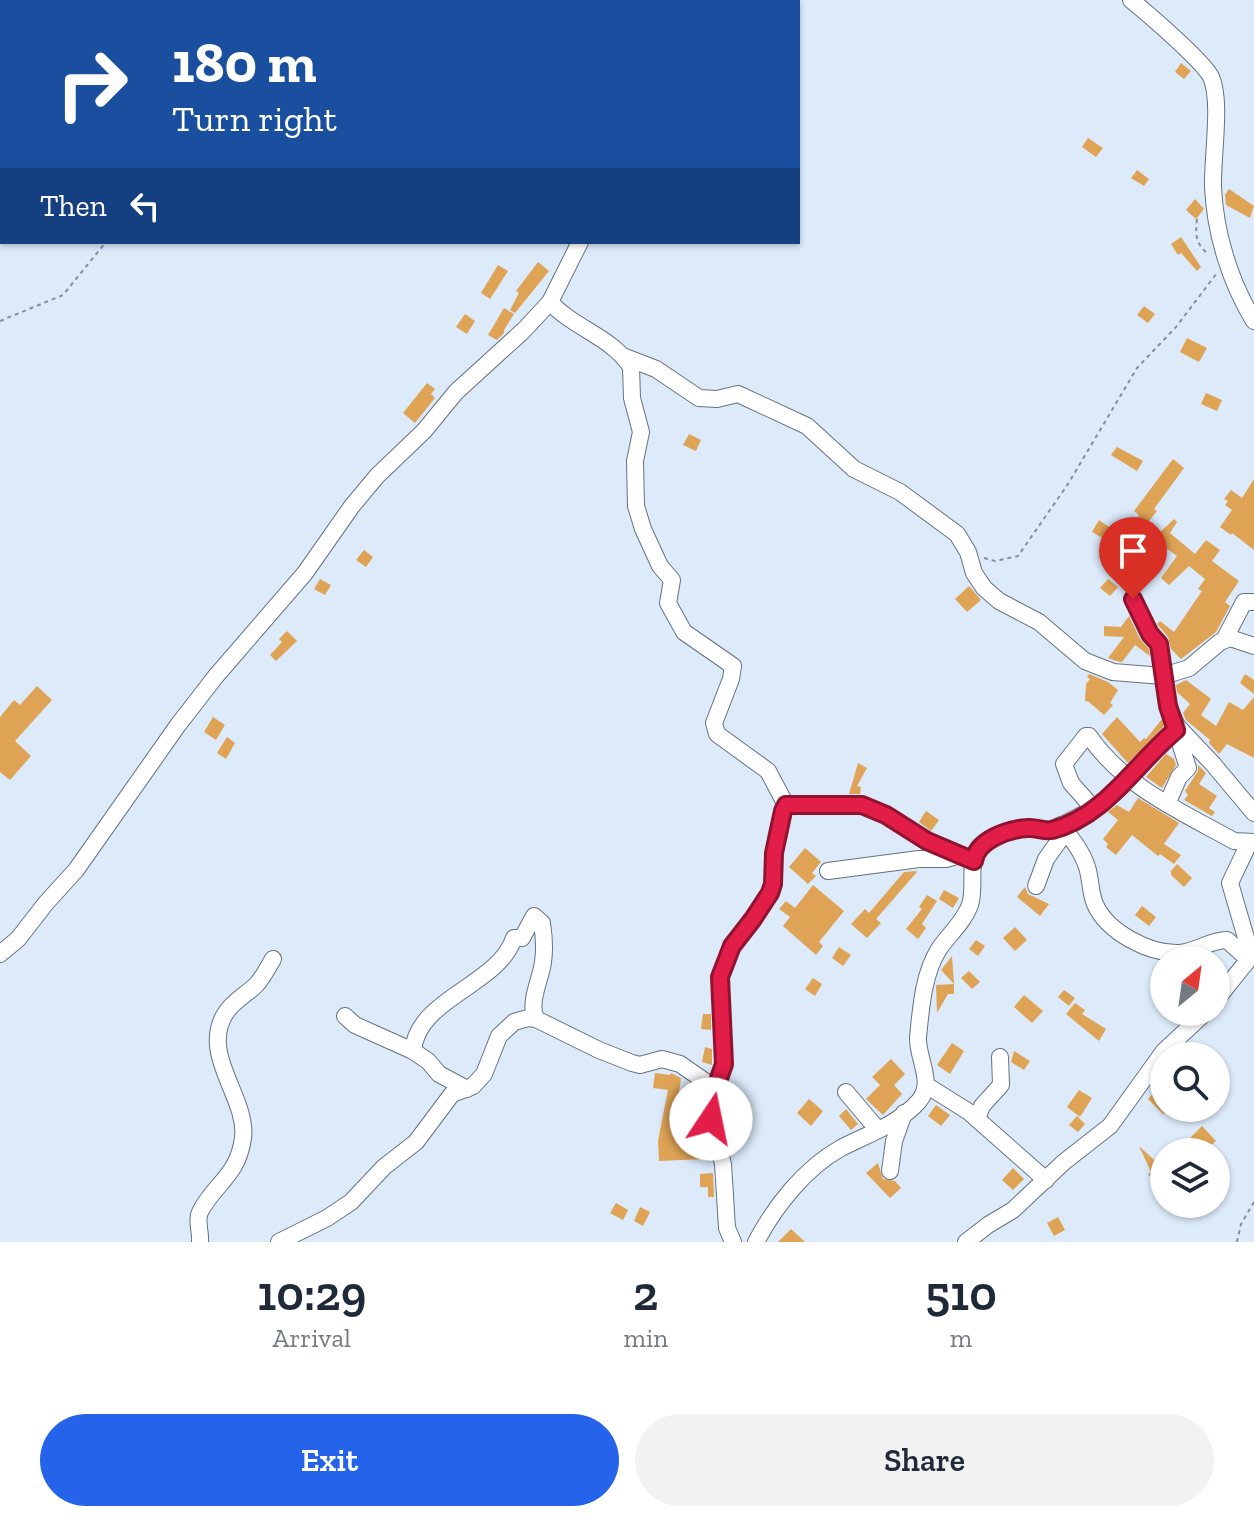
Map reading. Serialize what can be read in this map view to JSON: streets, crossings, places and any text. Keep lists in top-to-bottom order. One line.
{"north":"top right","page":{"turn":["180 m","Turn right"],"then":"Then","eta":["10:29","Arrival","2","min","510","m"],"buttons":["Exit","Share"]}}
